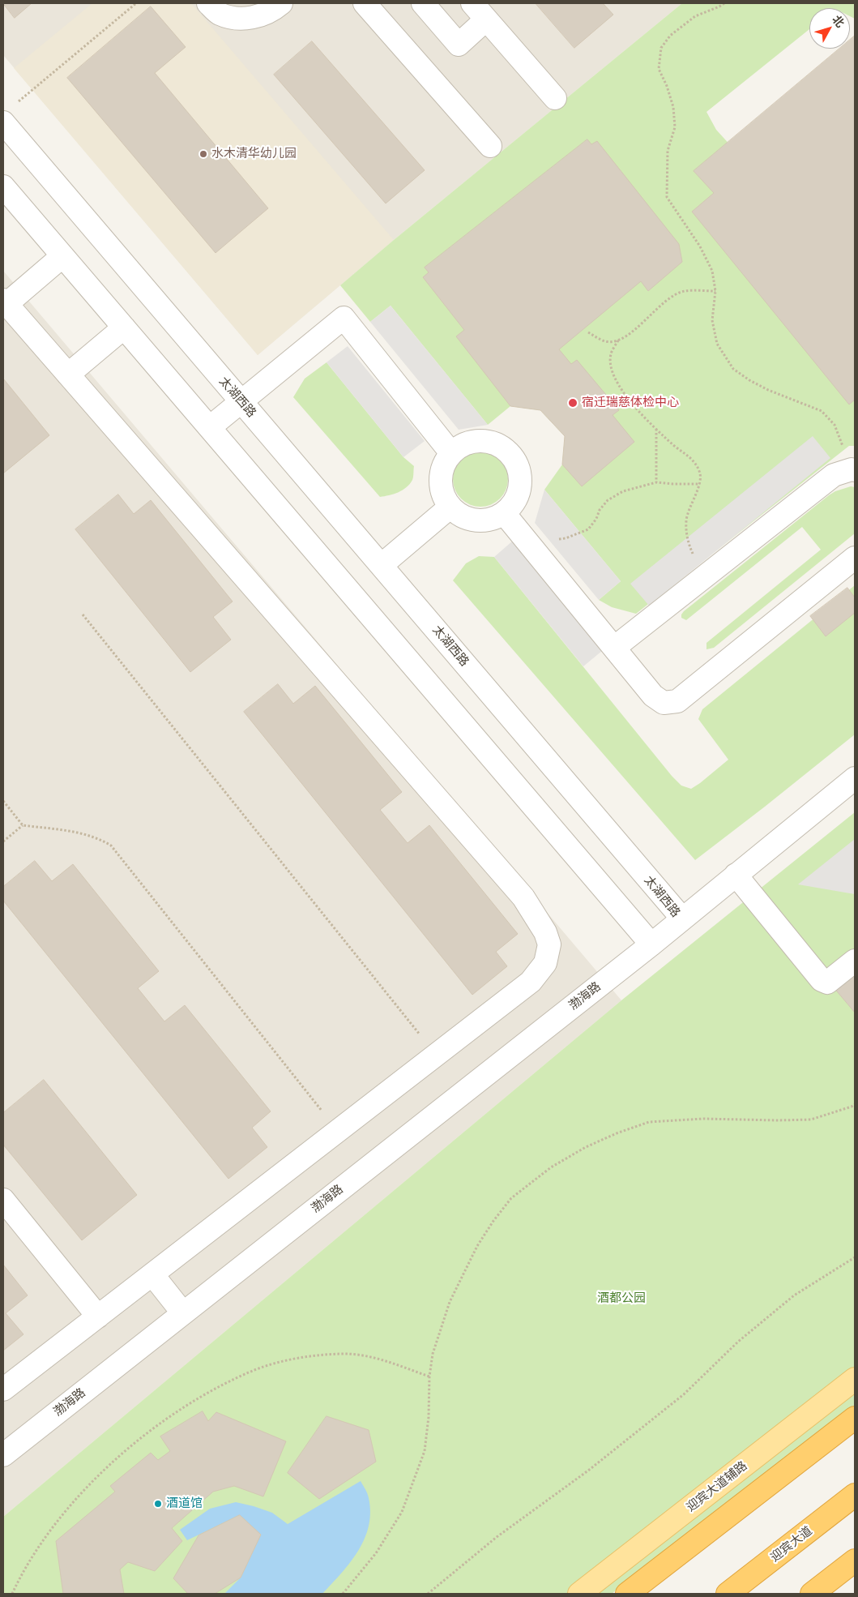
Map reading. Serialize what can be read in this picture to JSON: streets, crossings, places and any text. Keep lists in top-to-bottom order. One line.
{"streets":{"highway":["迎宾大道"],"main road":["迎宾大道辅路"],"street":["太湖西路","渤海路"]},"crossings":[["太湖西路","渤海路"]],"parks":["酒都公园"],"places":["水木清华幼儿园","宿迁瑞慈体检中心","酒道馆"],"north":"top right"}
